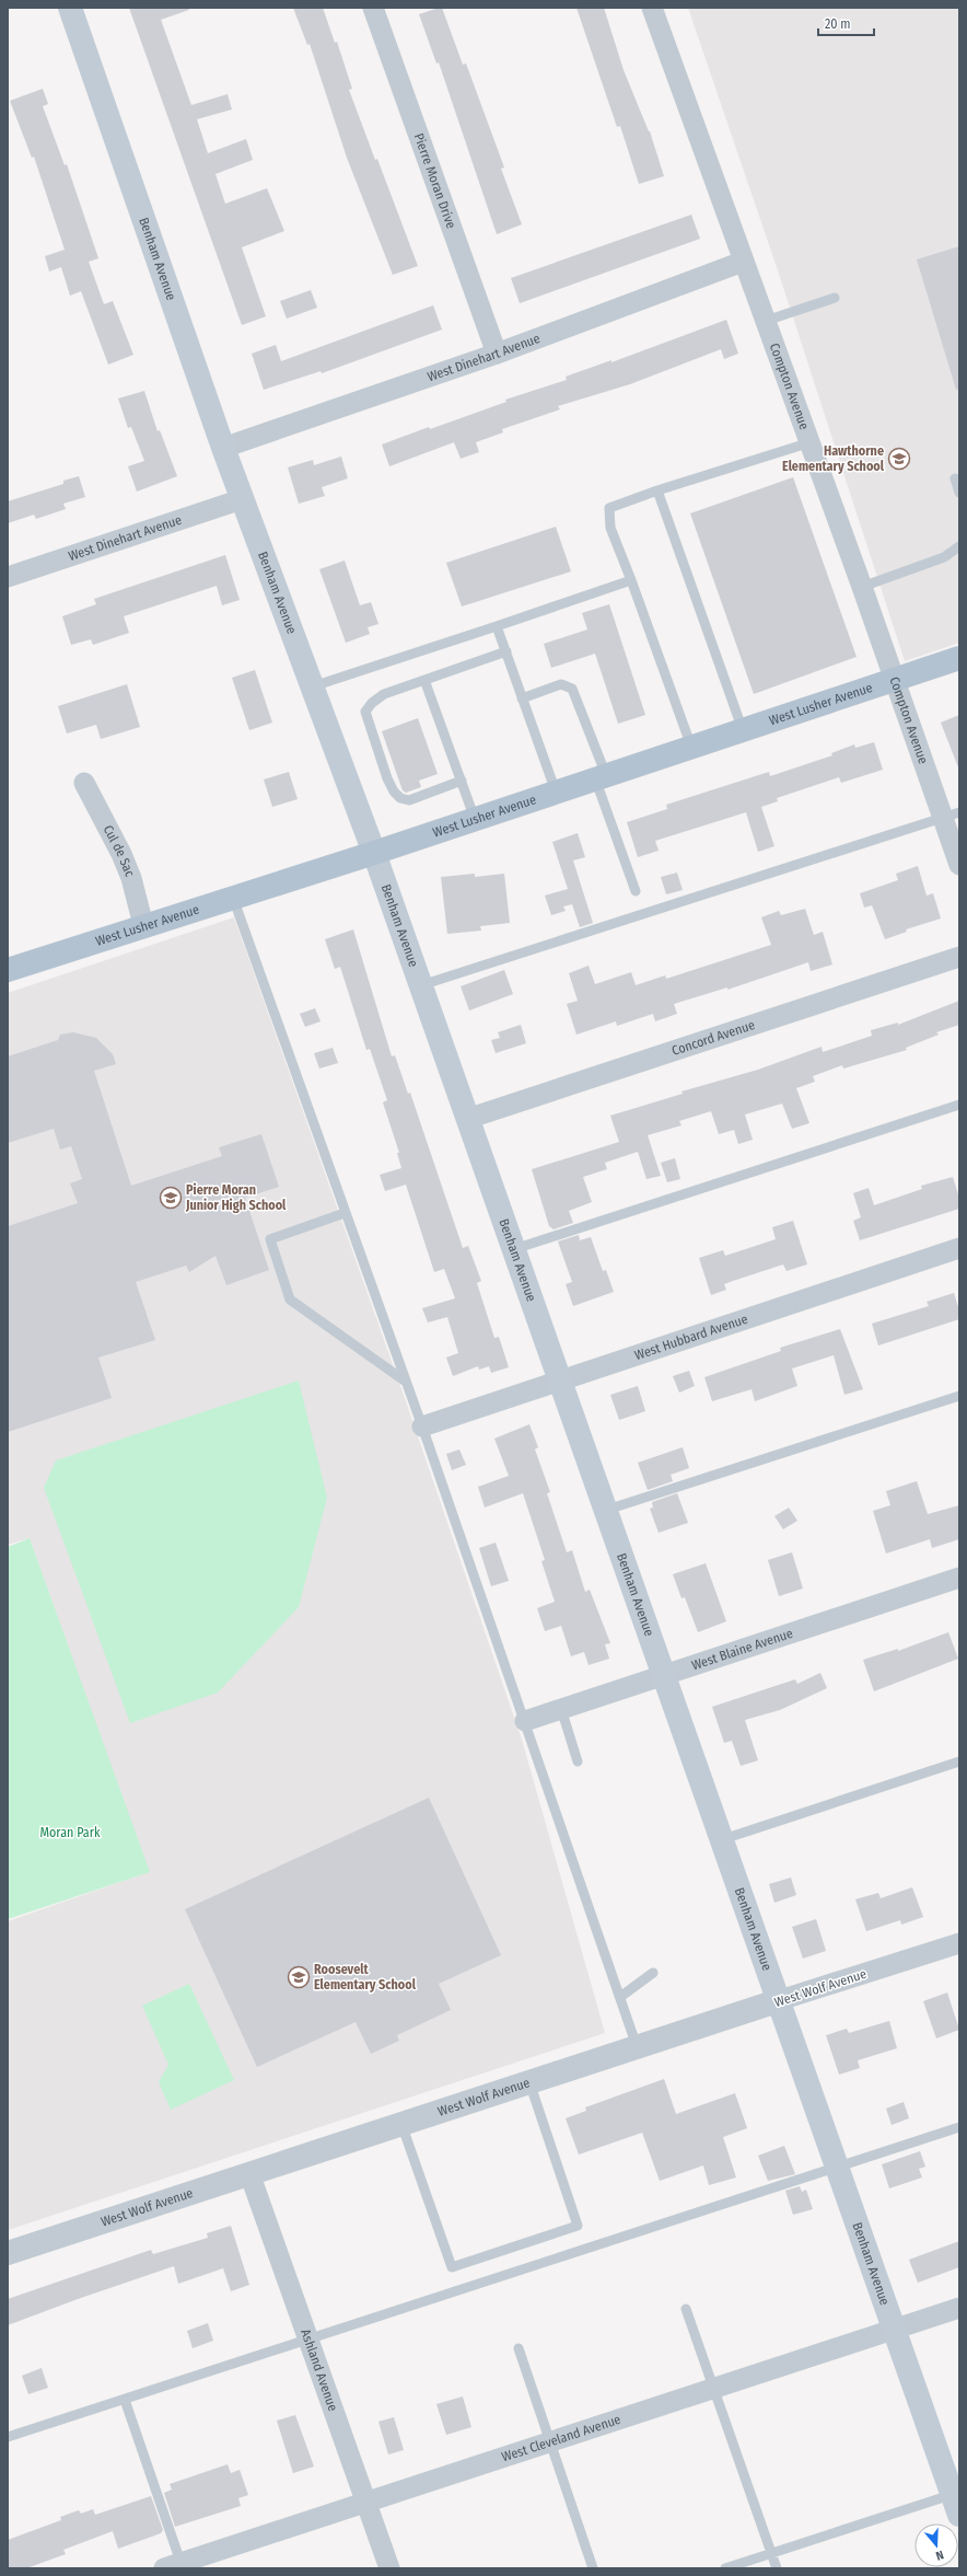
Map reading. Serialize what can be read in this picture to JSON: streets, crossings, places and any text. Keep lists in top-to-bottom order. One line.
{"streets":{"main road":["Benham Avenue","West Lusher Avenue"],"street":["Pierre Moran Drive","West Dinehart Avenue","Compton Avenue","Cul de Sac","Concord Avenue","West Hubbard Avenue","West Blaine Avenue","West Wolf Avenue","Ashland Avenue","West Cleveland Avenue"]},"crossings":[["Pierre Moran Drive","West Dinehart Avenue"],["Benham Avenue","West Dinehart Avenue"],["Benham Avenue","West Lusher Avenue"],["Benham Avenue","Concord Avenue"],["Benham Avenue","West Hubbard Avenue"],["Benham Avenue","West Blaine Avenue"],["Benham Avenue","West Wolf Avenue"],["Benham Avenue","West Cleveland Avenue"],["West Dinehart Avenue","Compton Avenue"],["Compton Avenue","West Lusher Avenue"],["West Lusher Avenue","Cul de Sac"],["West Wolf Avenue","Ashland Avenue"],["Ashland Avenue","West Cleveland Avenue"]],"parks":["Moran Park"],"places":{"school or university":["Hawthorne Elementary School","Pierre Moran Junior High School","Roosevelt Elementary School"]},"scale_bar":"20 m","north":"bottom"}
